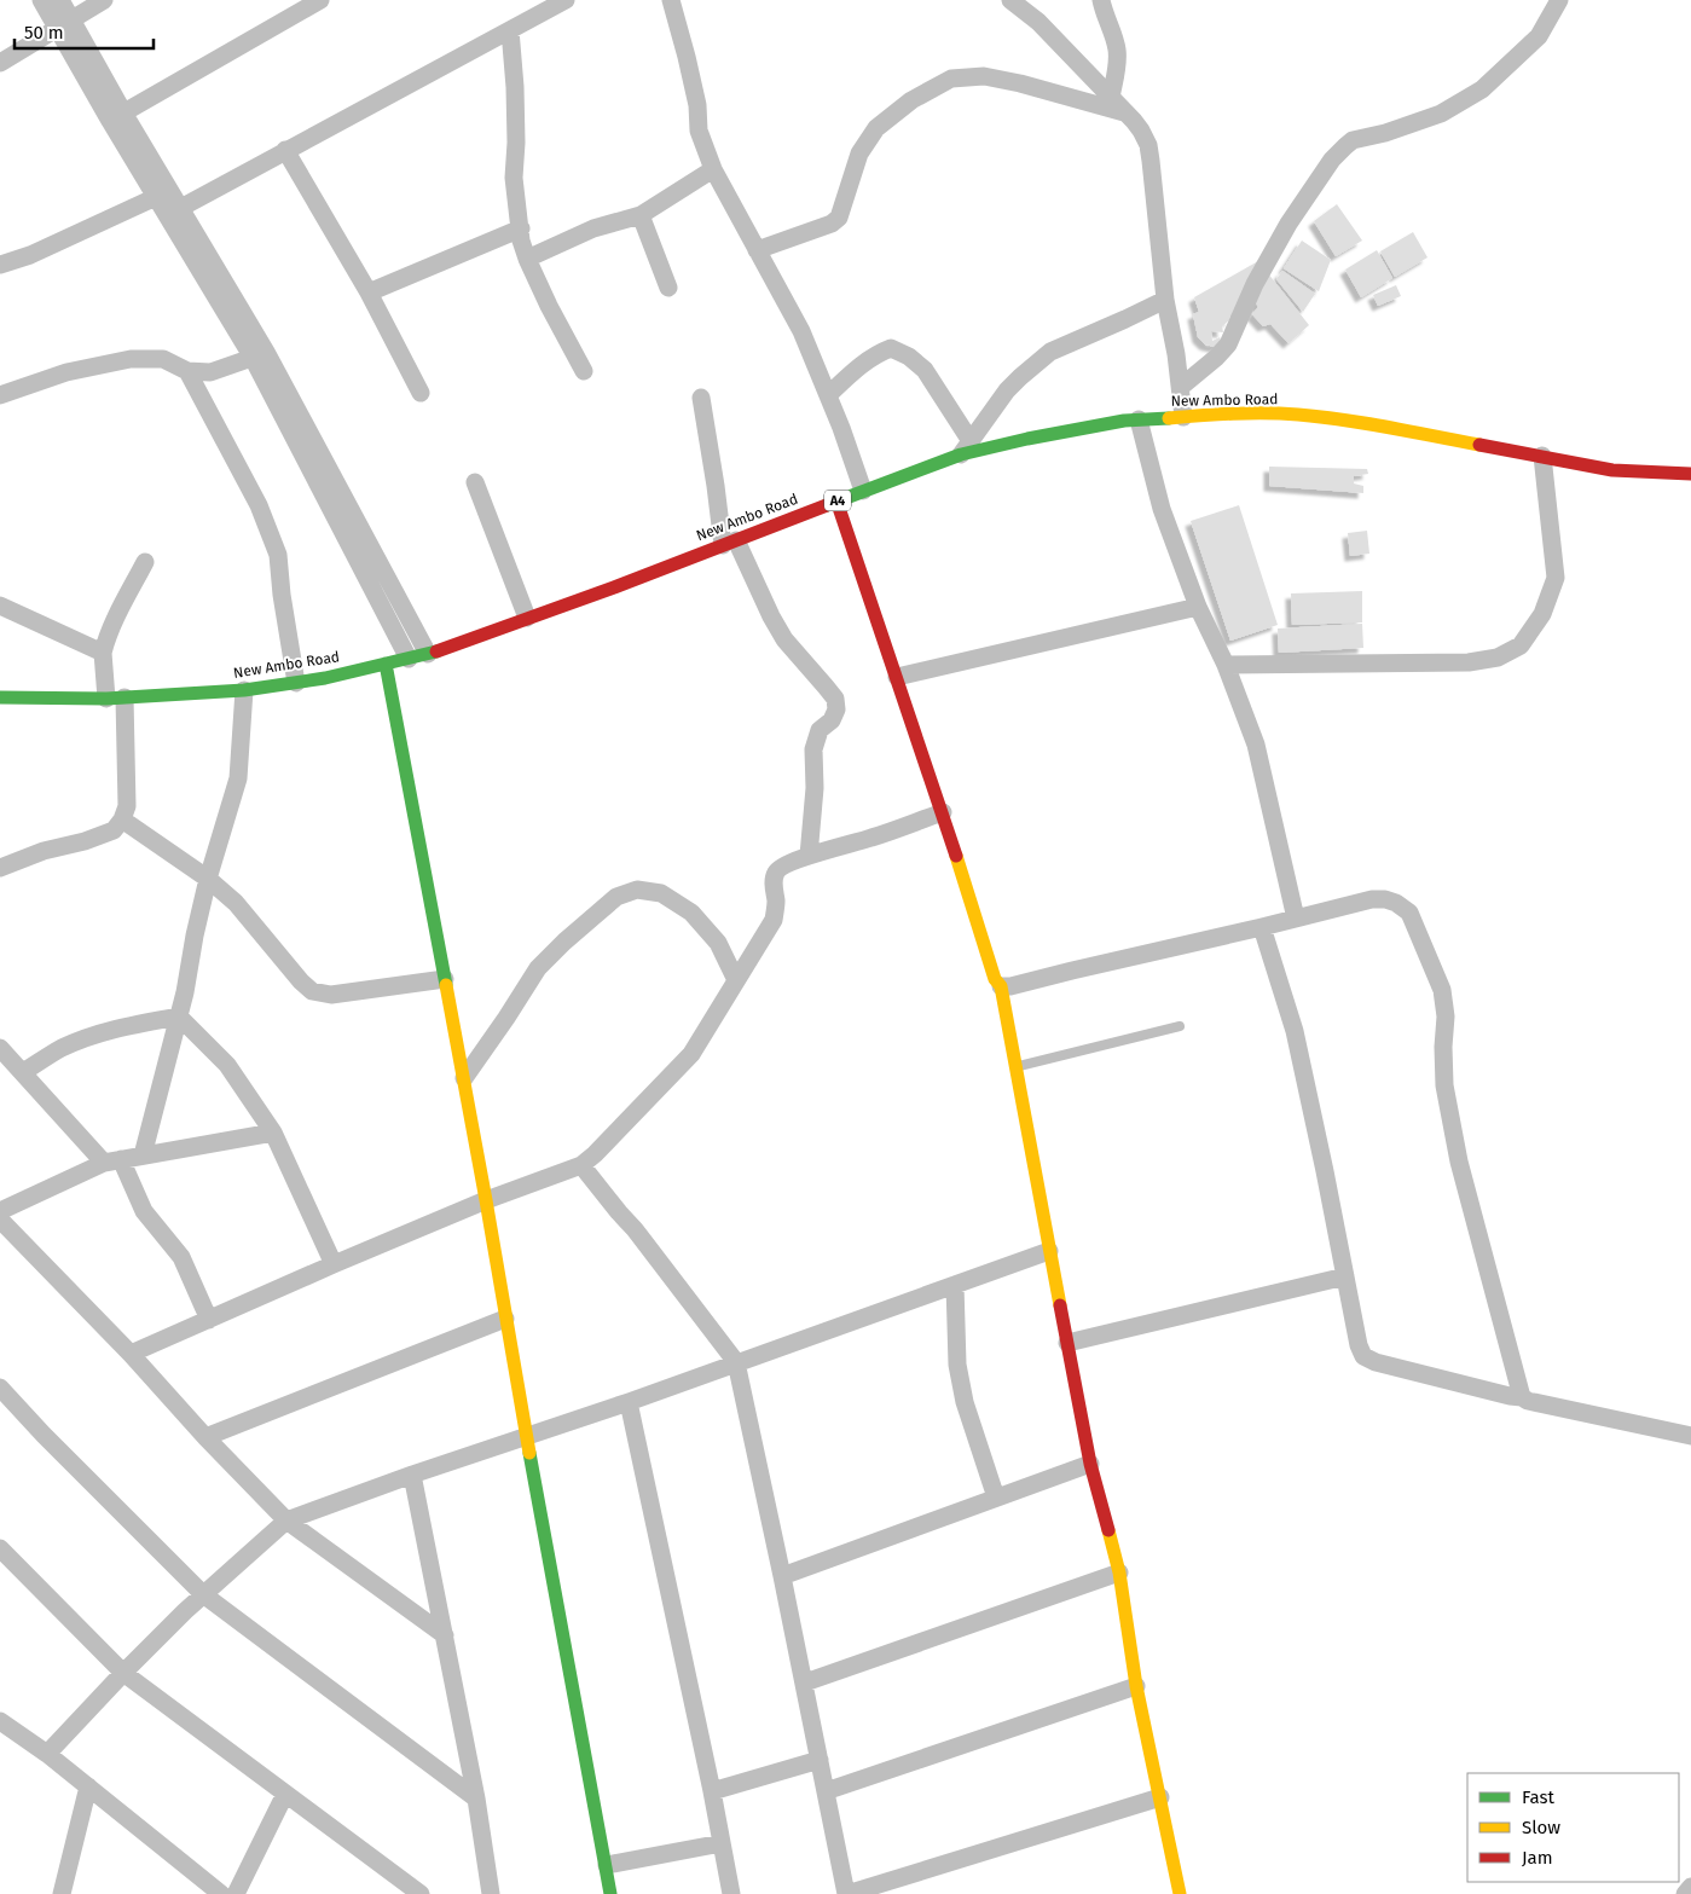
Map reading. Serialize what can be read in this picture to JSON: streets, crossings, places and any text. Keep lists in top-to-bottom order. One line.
{"streets":{"street":["New Ambo Road","A4"]},"legend":["Fast","Slow","Jam"],"scale_bar":"50 m"}
